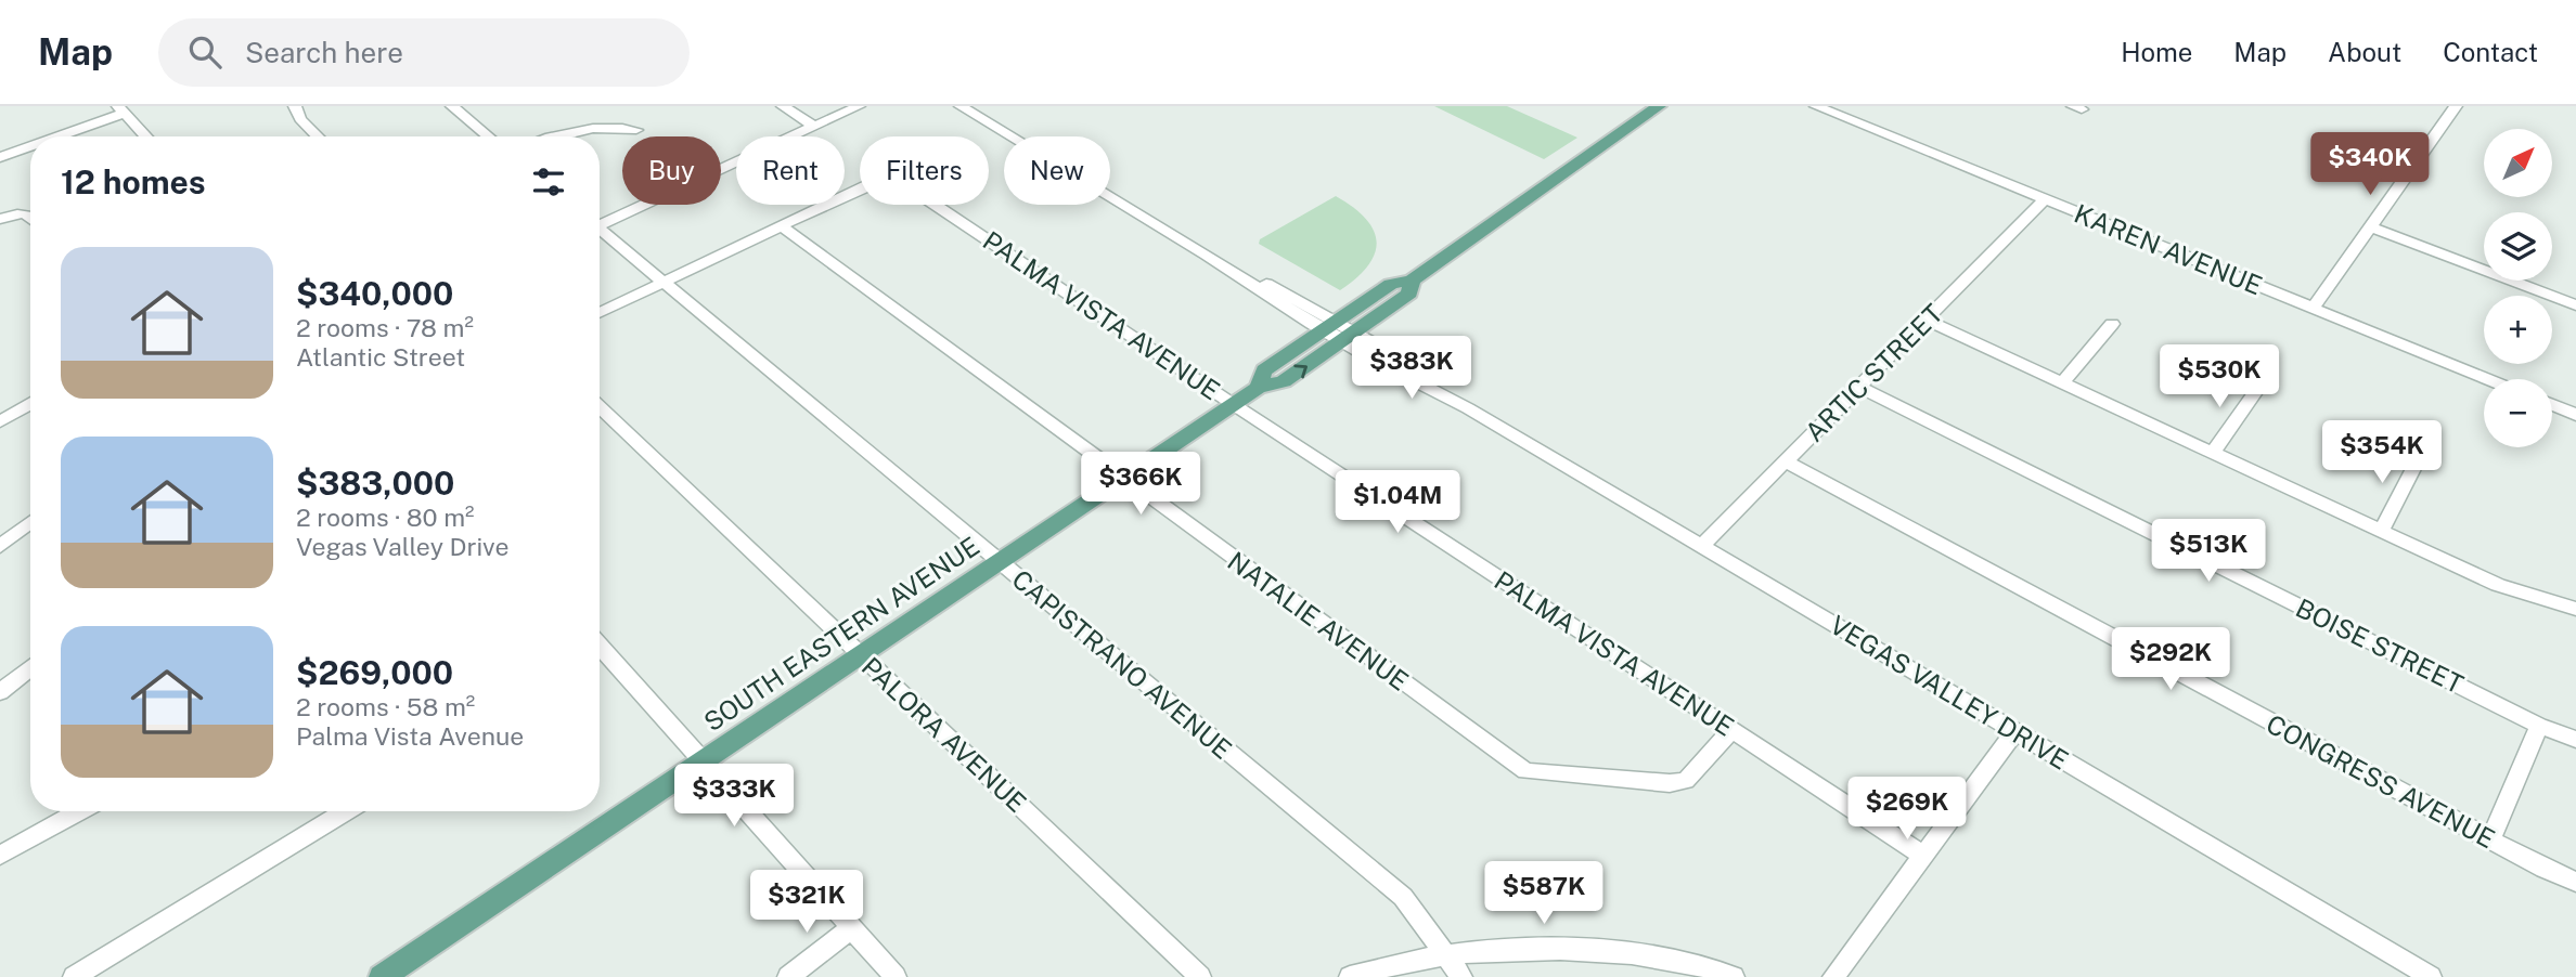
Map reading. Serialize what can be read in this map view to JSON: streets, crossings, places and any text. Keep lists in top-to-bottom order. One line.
{"streets":{"main road":["SOUTH EASTERN AVENUE"],"street":["KAREN AVENUE","PALMA VISTA AVENUE","ARTIC STREET","NATALIE AVENUE","BOISE STREET","CAPISTRANO AVENUE","VEGAS VALLEY DRIVE","PALORA AVENUE","CONGRESS AVENUE"]},"crossings":[["KAREN AVENUE","ARTIC STREET"],["PALMA VISTA AVENUE","NATALIE AVENUE"],["PALMA VISTA AVENUE","SOUTH EASTERN AVENUE"],["ARTIC STREET","BOISE STREET"],["ARTIC STREET","VEGAS VALLEY DRIVE"],["ARTIC STREET","CONGRESS AVENUE"],["NATALIE AVENUE","SOUTH EASTERN AVENUE"],["SOUTH EASTERN AVENUE","CAPISTRANO AVENUE"],["SOUTH EASTERN AVENUE","VEGAS VALLEY DRIVE"],["SOUTH EASTERN AVENUE","PALORA AVENUE"]],"north":"top right","page":{"header":"Map","search":"Search here","nav":["Home","Map","About","Contact"],"map_buttons":["+","−"],"price":["$340K","$383K","$530K","$354K","$366K","$1.04M","$513K","$292K","$333K","$269K","$587K","$321K"],"chip":["Buy","Rent","Filters","New"],"heading":"12 homes","list":[{"name":"$340,000","note":"2 rooms · 78 m² · Atlantic Street"},{"name":"$383,000","note":"2 rooms · 80 m² · Vegas Valley Drive"},{"name":"$269,000","note":"2 rooms · 58 m² · Palma Vista Avenue"}]}}
